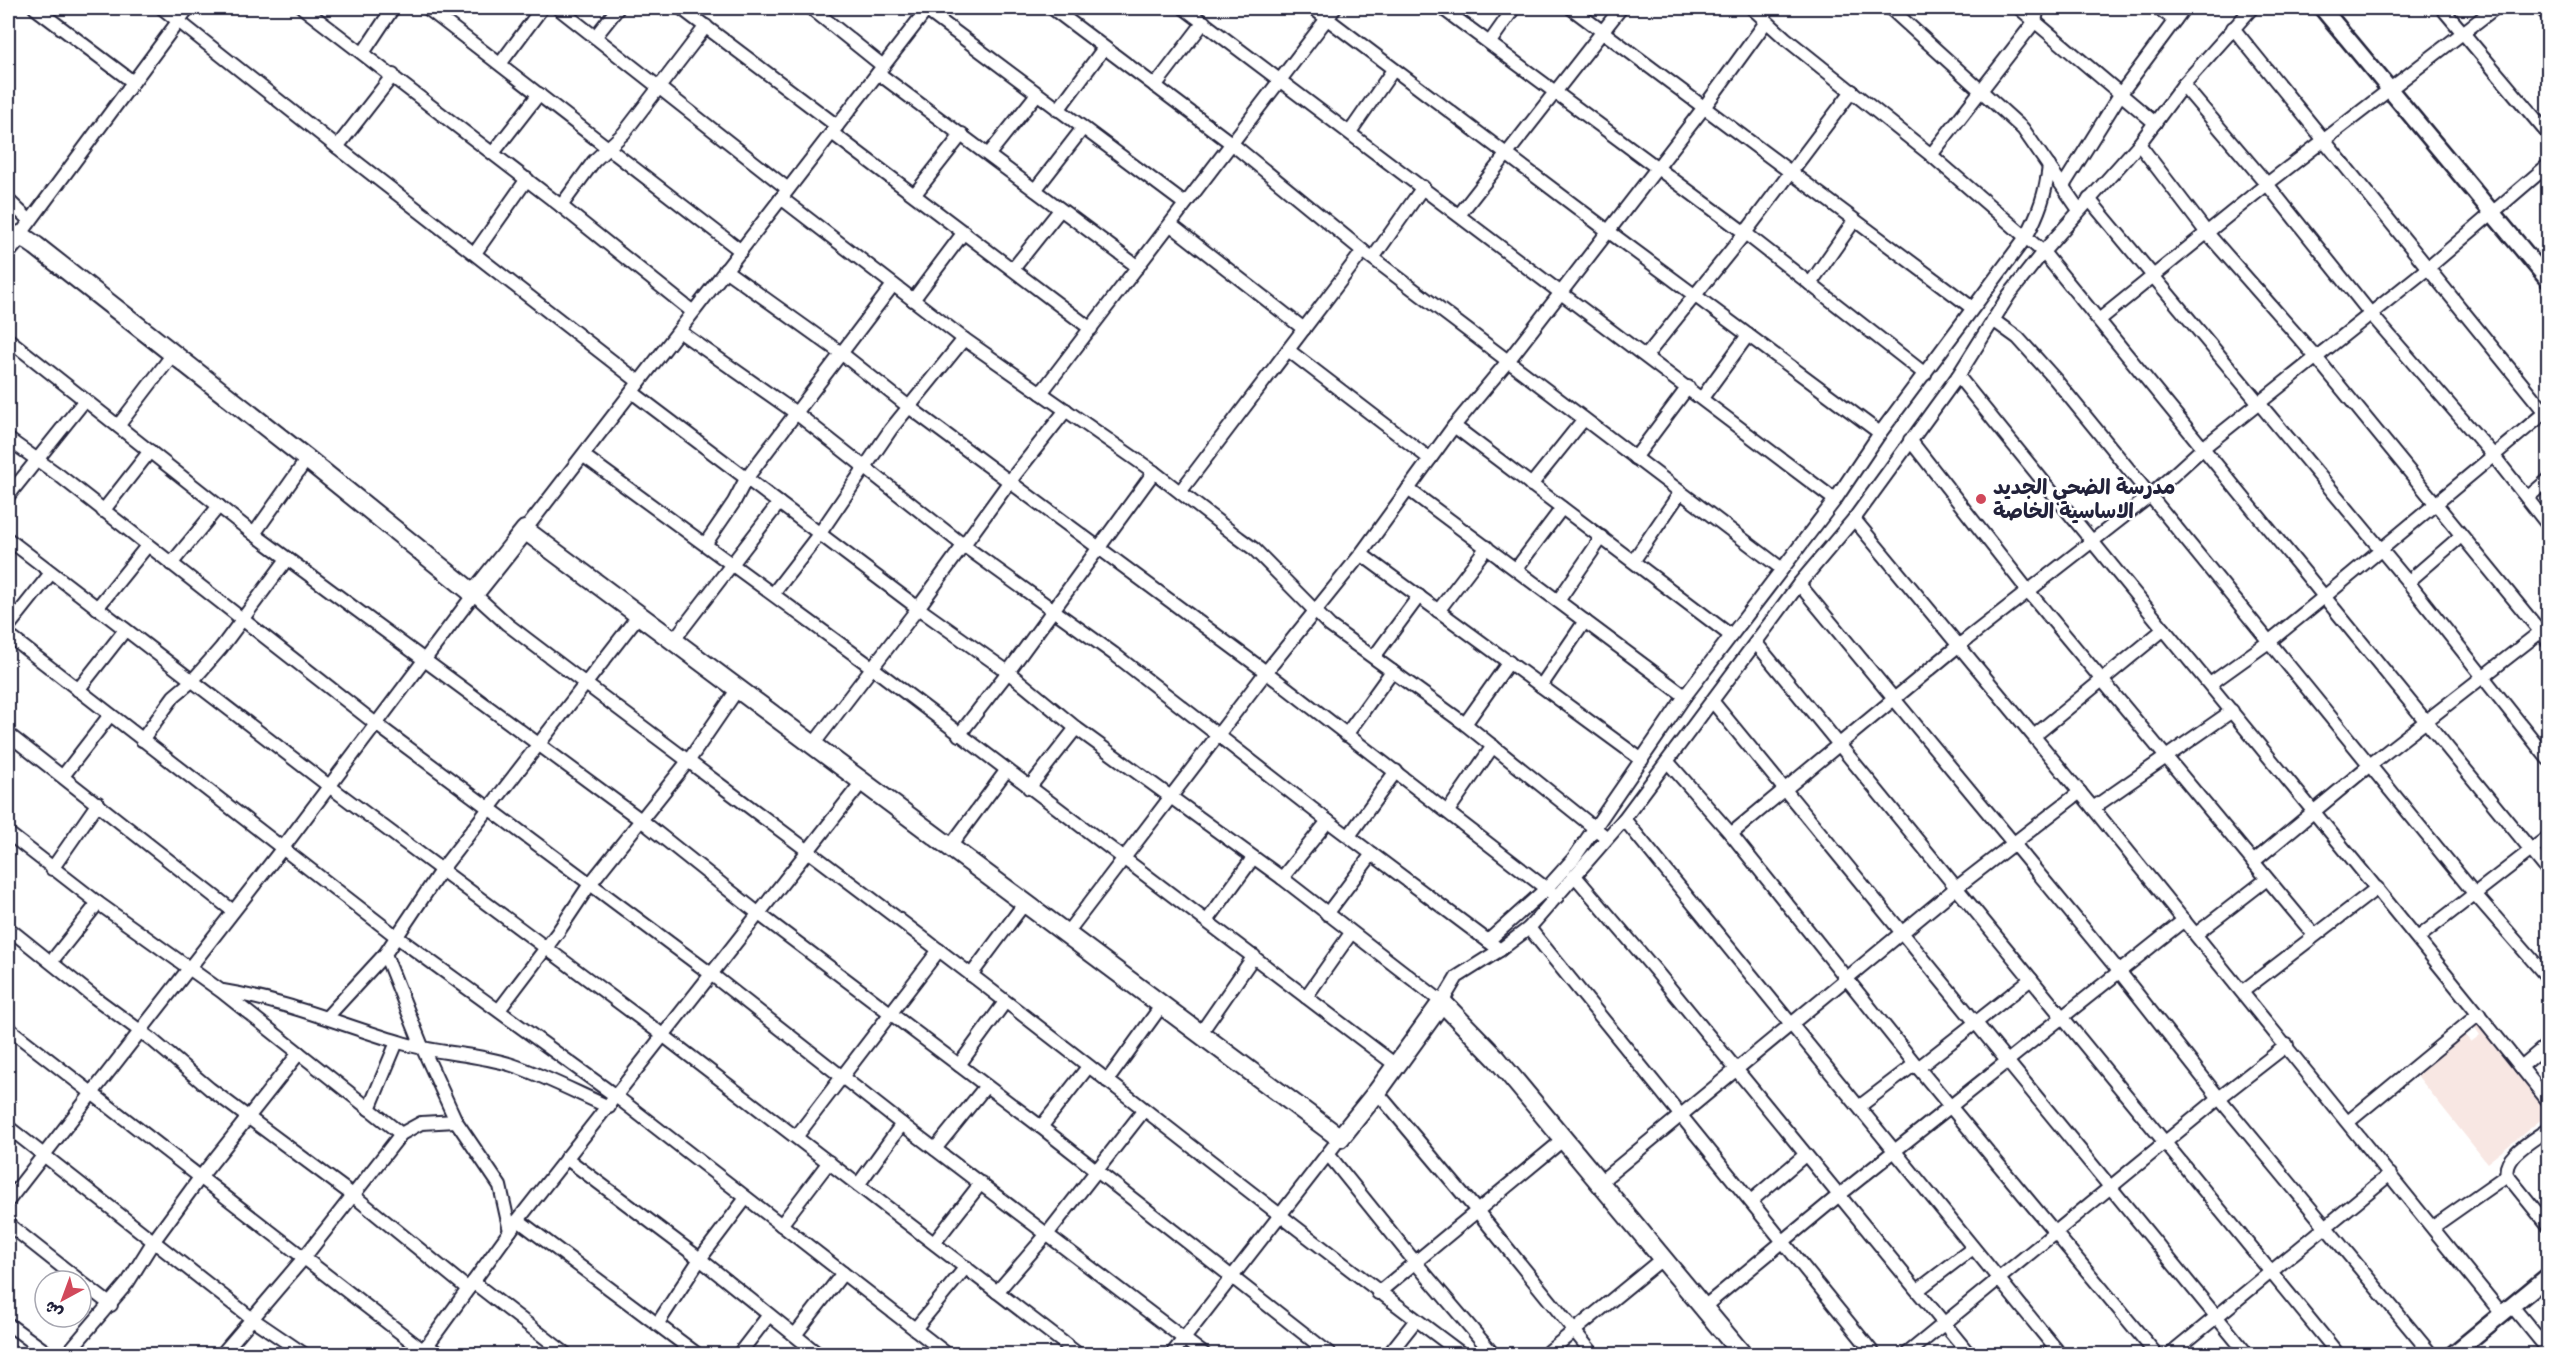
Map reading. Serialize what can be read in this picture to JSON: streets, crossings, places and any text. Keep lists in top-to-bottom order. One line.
{"places":["مدرسة الضحي الجديد الاساسية الخاصة"],"north":"bottom left"}
